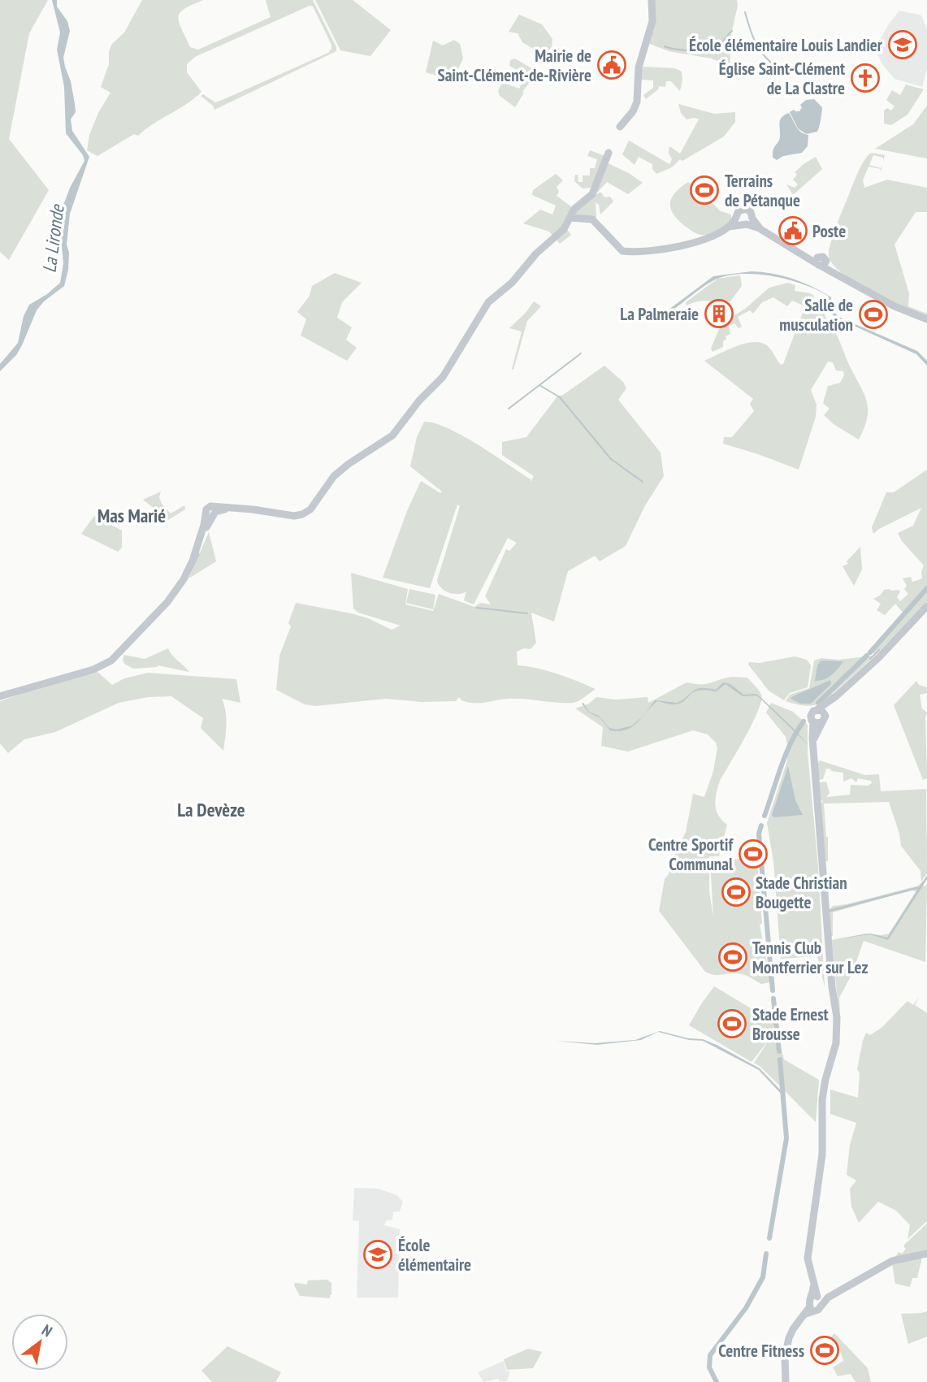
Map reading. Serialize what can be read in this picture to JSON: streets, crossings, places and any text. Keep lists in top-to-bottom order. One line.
{"districts":["Mas Marié","La Devèze"],"water":["La Lironde"],"places":{"school or university":["École élémentaire Louis Landier","École élémentaire"],"public building":["Mairie de Saint-Clément-de-Rivière","Poste"],"church":["Église Saint-Clément de La Clastre"],"sports":["Terrains de Pétanque","Salle de musculation","Centre Sportif Communal","Stade Christian Bougette","Tennis Club Montferrier sur Lez","Stade Ernest Brousse","Centre Fitness"],"building":["La Palmeraie"]},"north":"top right"}
